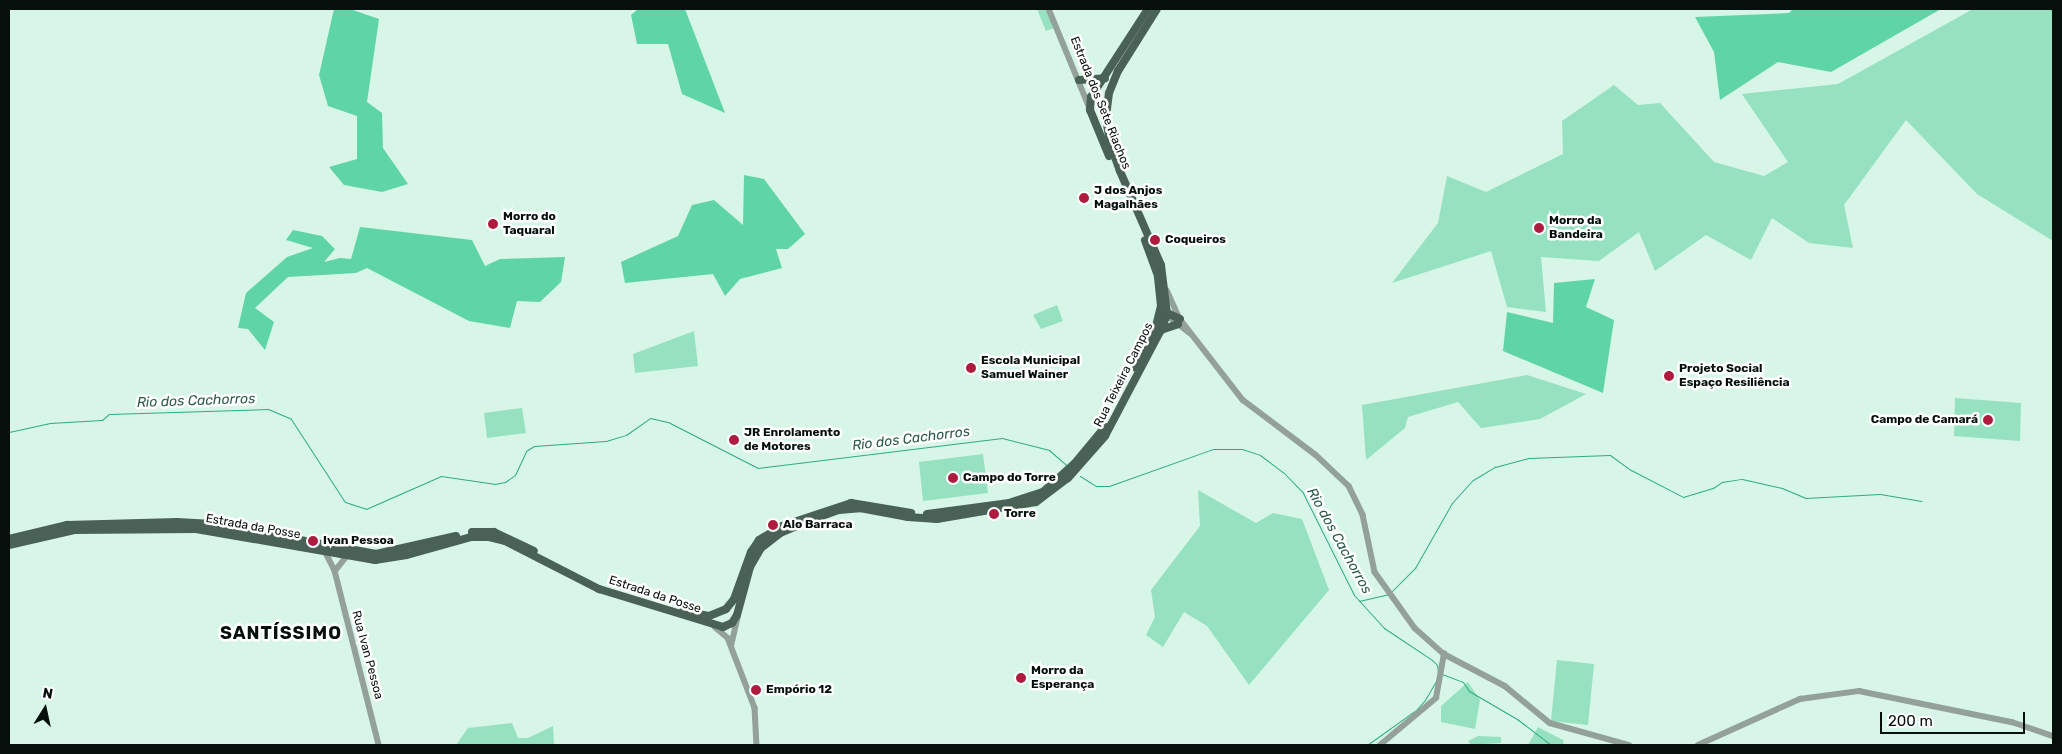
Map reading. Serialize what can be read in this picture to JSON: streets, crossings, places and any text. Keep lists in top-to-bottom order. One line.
{"streets":{"main road":["Estrada dos Sete Riachos","Rua Teixeira Campos","Estrada da Posse"],"street":["Rua Ivan Pessoa"]},"crossings":[["Estrada dos Sete Riachos","Rua Teixeira Campos"],["Estrada da Posse","Rua Ivan Pessoa"]],"districts":["SANTÍSSIMO"],"water":["Rio dos Cachorros"],"places":["J dos Anjos Magalhães","Morro do Taquaral","Morro da Bandeira","Coqueiros","Escola Municipal Samuel Wainer","Projeto Social Espaço Resiliência","Campo de Camará","JR Enrolamento de Motores","Campo do Torre","Torre","Alo Barraca","Ivan Pessoa","Morro da Esperança","Empório 12"],"scale_bar":"200 m","north":"top"}
